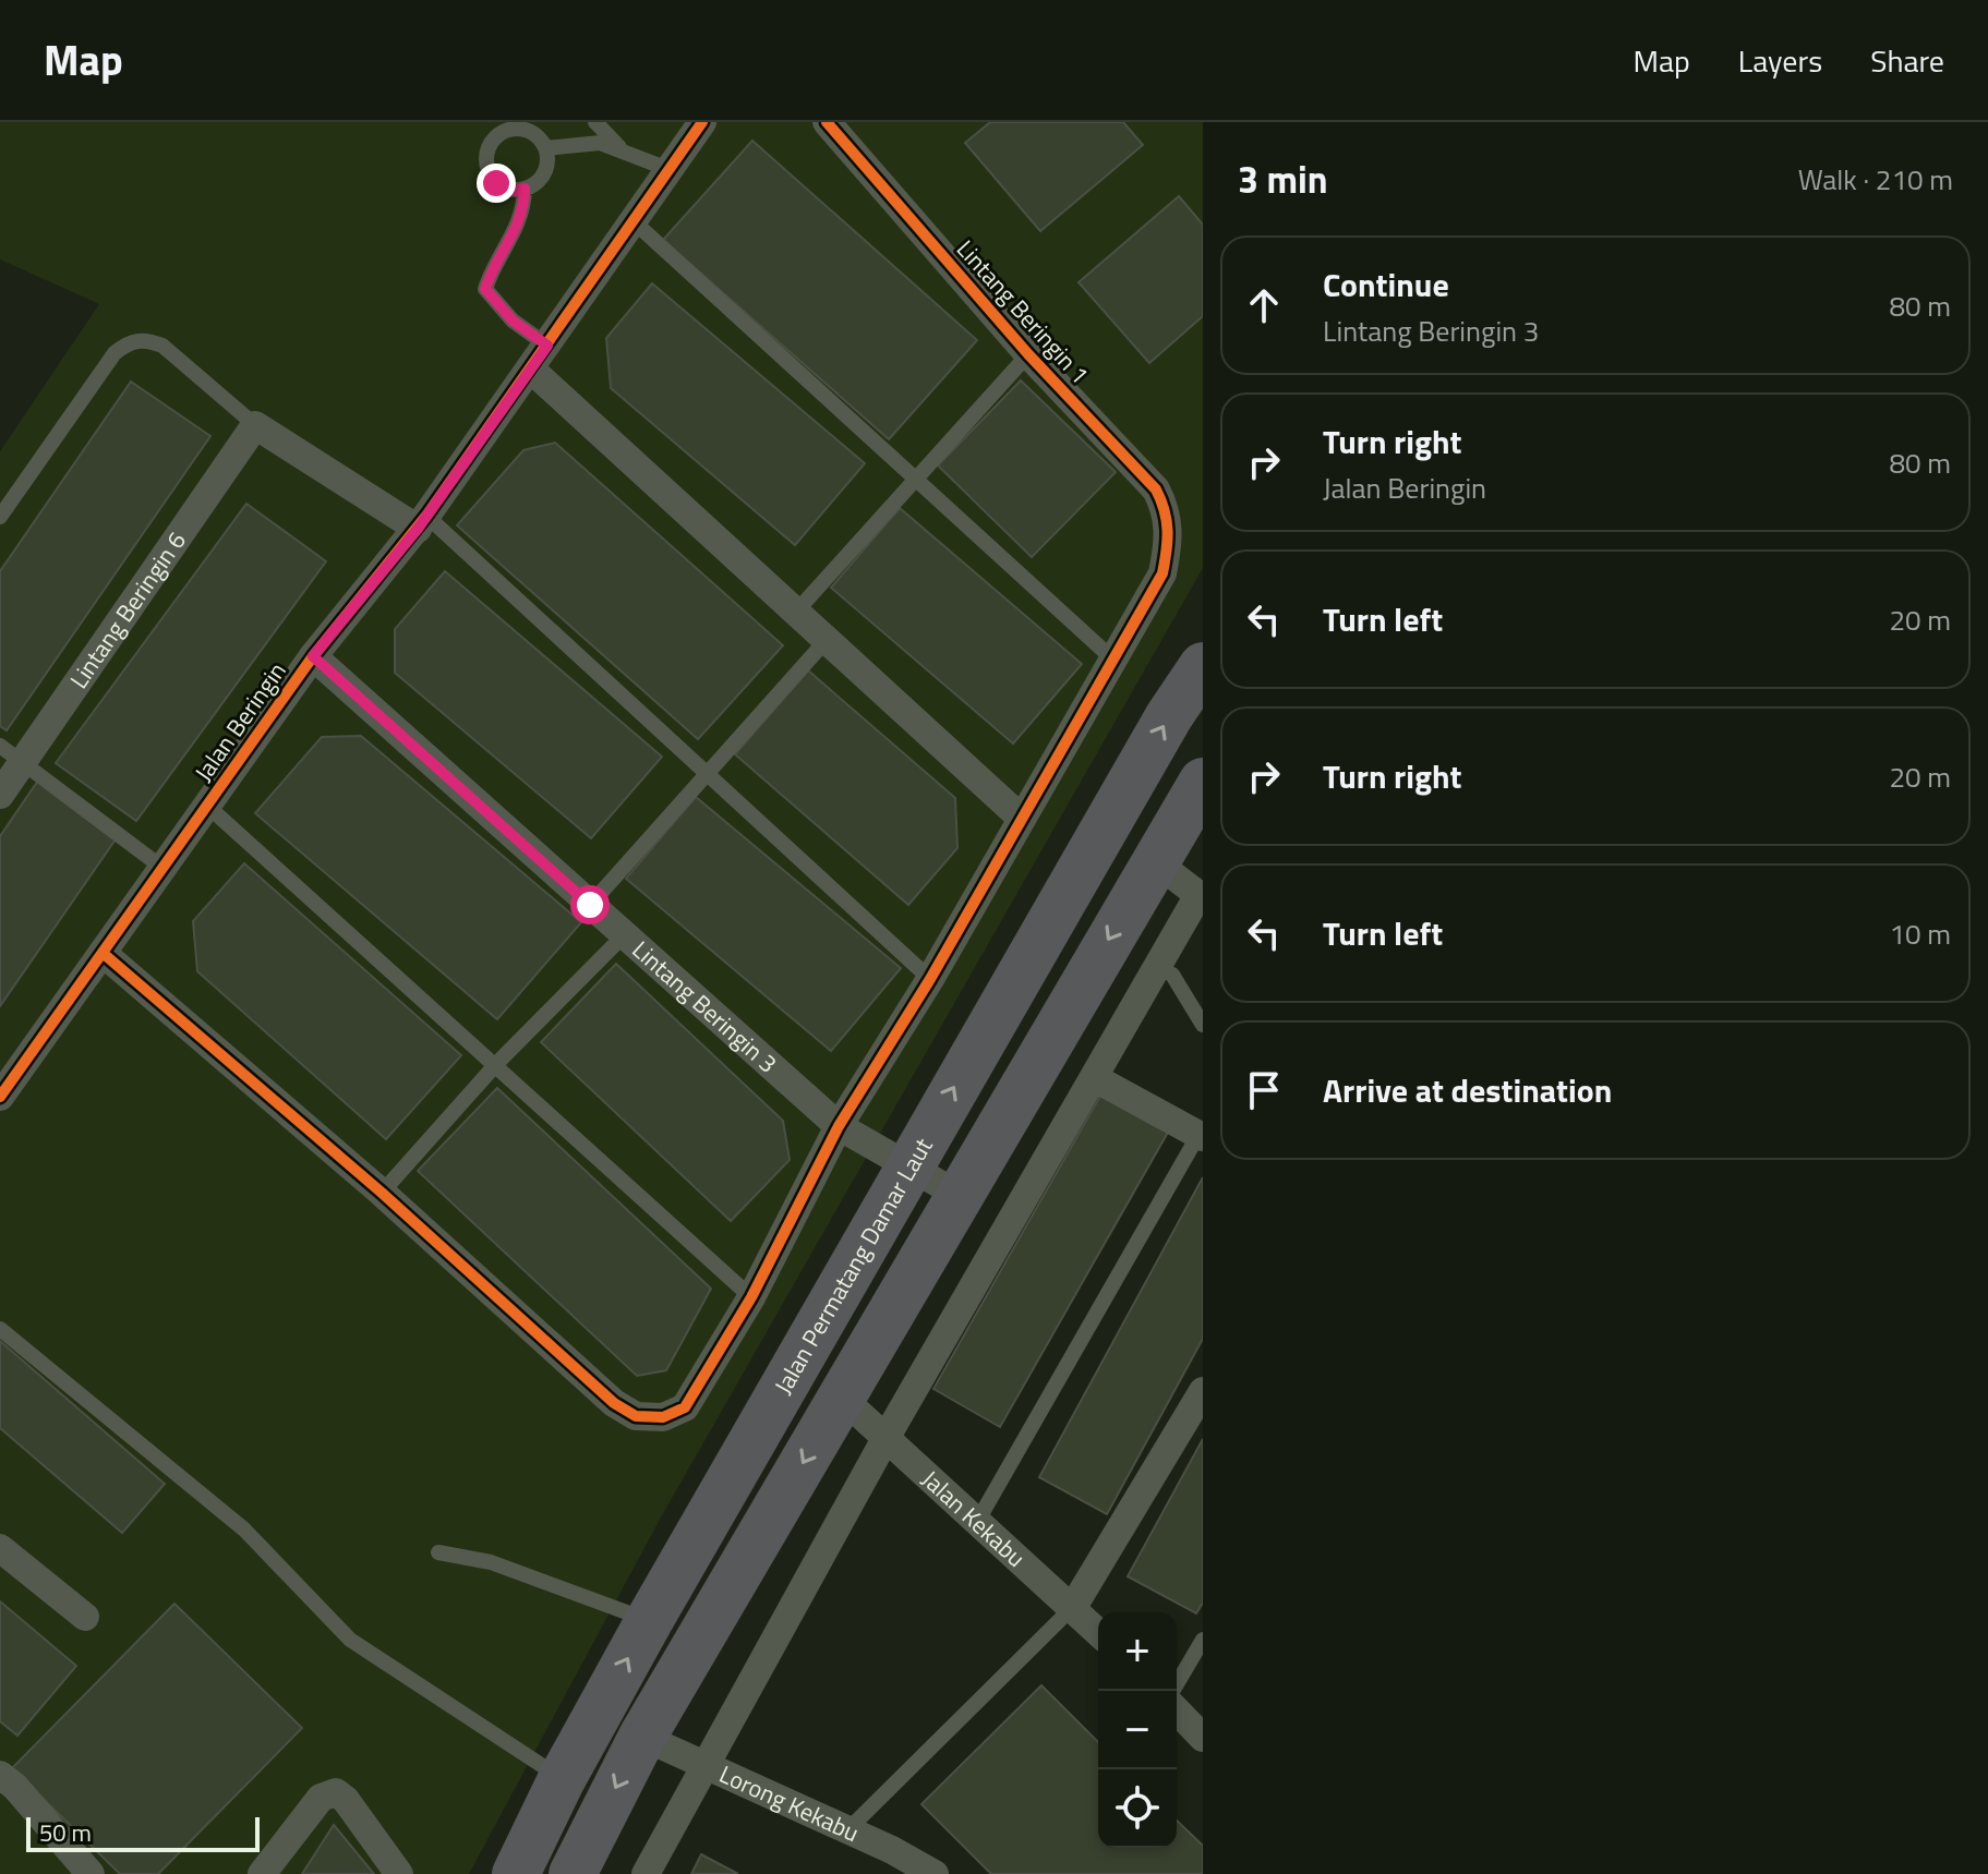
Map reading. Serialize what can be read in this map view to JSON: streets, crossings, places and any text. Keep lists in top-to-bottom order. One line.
{"streets":{"highway":["Jalan Permatang Damar Laut"],"street":["Lintang Beringin 1","Lintang Beringin 6","Jalan Beringin","Lintang Beringin 3","Jalan Kekabu","Lorong Kekabu"]},"crossings":[["Jalan Beringin","Lintang Beringin 3"],["Lintang Beringin 3","Jalan Permatang Damar Laut"]],"scale_bar":"50 m","page":{"header":"Map","nav":["Map","Layers","Share"],"heading":["3 min","Walk · 210 m"],"list":[["Continue","Lintang Beringin 3","80 m"],["Turn right","Jalan Beringin","80 m"],["Turn left","20 m"],["Turn right","20 m"],["Turn left","10 m"],"Arrive at destination"],"map_buttons":["+","−"],"scale":"50 m"}}
